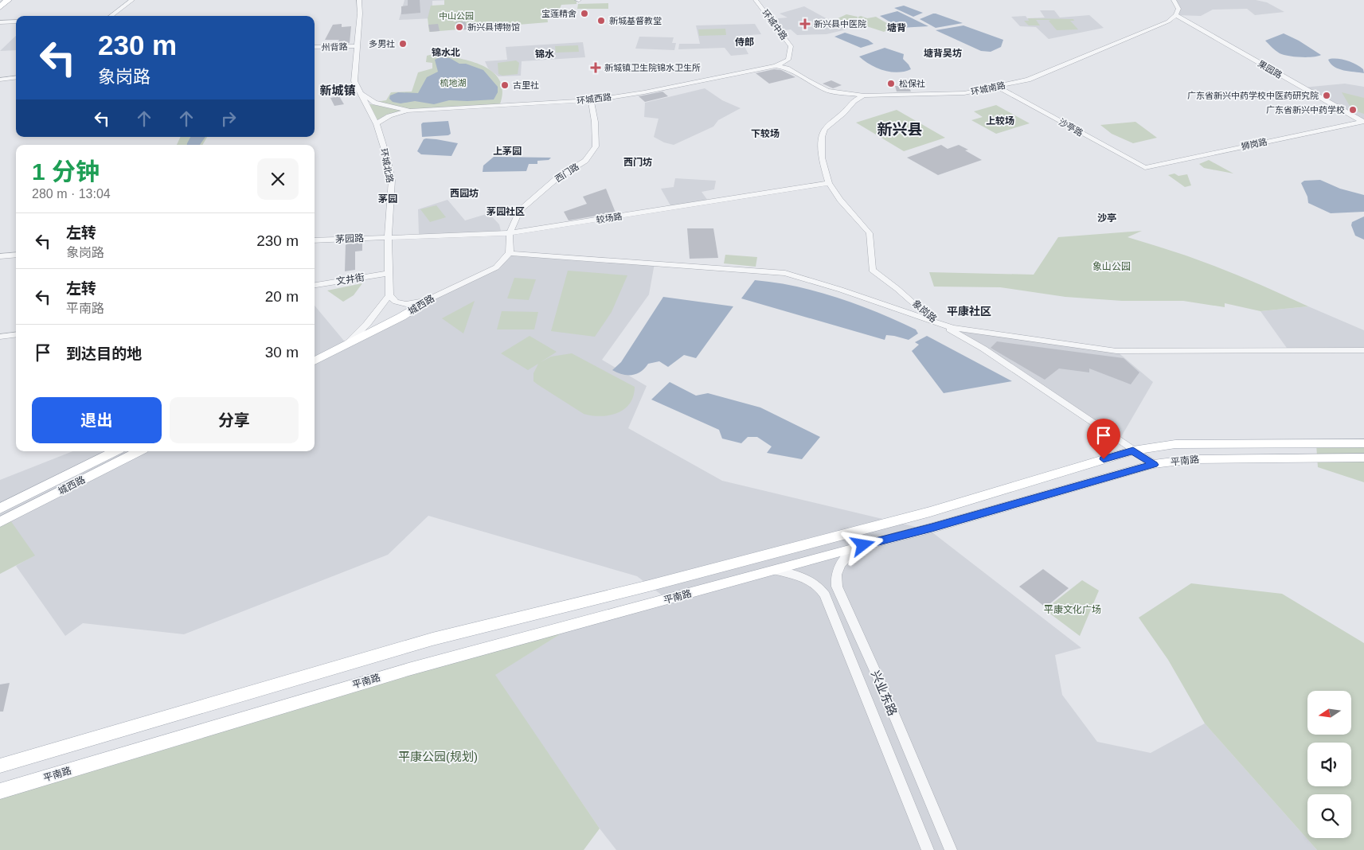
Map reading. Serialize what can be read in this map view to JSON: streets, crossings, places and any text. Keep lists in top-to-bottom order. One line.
{"streets":{"main road":["城西路","平南路"],"street":["环城中路","州背路","果园路","环城南路","环城西路","沙亭路","狮岗路","环城北路","西门路","较场路","茅园路","文井街","象岗路","兴业东路"]},"crossings":[["环城中路","环城南路"],["州背路","环城北路"],["果园路","环城南路"],["果园路","狮岗路"],["环城南路","环城西路"],["环城南路","沙亭路"],["环城南路","象岗路"],["环城西路","环城北路"],["环城西路","西门路"],["沙亭路","狮岗路"],["环城北路","较场路"],["环城北路","茅园路"],["环城北路","文井街"],["西门路","较场路"],["较场路","茅园路"],["较场路","象岗路"],["象岗路","平南路"],["平南路","兴业东路"]],"districts":["塘背","侍郎","锦水北","塘背吴坊","锦水","新城镇","上较场","新兴县","下较场","上茅园","西门坊","西园坊","茅园","茅园社区","沙亭","平康社区"],"parks":["中山公园","梳地湖","象山公园","平康文化广场","平康公园(规划)"],"places":{"other":["宝莲精舍","新城基督教堂","新兴县博物馆","多男社","松保社","古里社","广东省新兴中药学校中医药研究院","广东省新兴中药学校"],"health":["新兴县中医院","新城镇卫生院锦水卫生所"]},"north":"left","page":{"turn":["230 m","象岗路"],"heading":["1 分钟","280 m · 13:04"],"list":[{"name":"左转","note":"象岗路","value":"230 m"},{"name":"左转","note":"平南路","value":"20 m"},{"name":"到达目的地","value":"30 m"}],"buttons":["退出","分享"]}}
